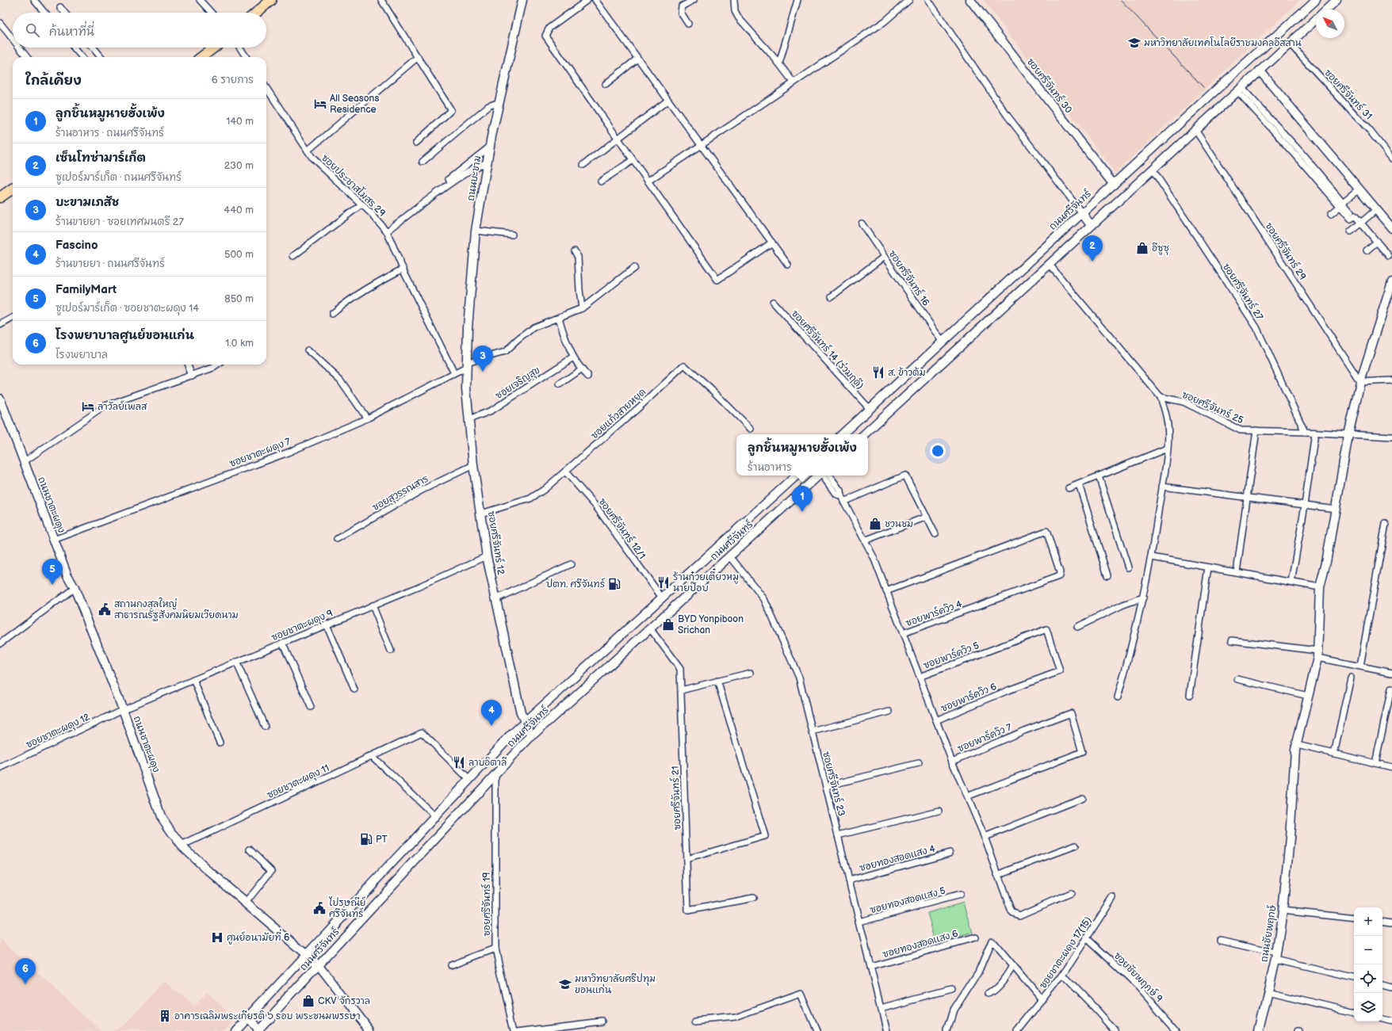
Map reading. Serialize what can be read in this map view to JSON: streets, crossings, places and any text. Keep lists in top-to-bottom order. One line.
{"streets":{"main road":["ซอยศรีจันทร์ 30","ถนนบะขาม","ถนนศรีจันทร์","ถนนชาตะผดุง","ซอยศรีจันทร์ 12","ถนนชัยพฤกษ์"],"street":["ซอยศรีจันทร์ 31","ซอยประชาสโมสร 29","ซอยศรีจันทร์ 29","ซอยศรีจันทร์ 16","ซอยศรีจันทร์ 27","ซอยศรีจันทร์ 14 (ร่วมฤดี)","ซอยเจริญสุข","ซอยศรีจันทร์ 25","ซอยแก้วสายหยุด","ซอยชาตะผดุง 7","ซอยสุวรรณสาร","ซอยศรีจันทร์ 12/1","ซอยพาร์ควิว 4","ซอยชาตะผดุง 9","ซอยพาร์ควิว 5","ซอยพาร์ควิว 6","ซอยชาตะผดุง 12","ซอยพาร์ควิว 7","ซอยชาตะผดุง 11","ซอยศรีจันทร์ 23","ซอยศรีจันทร์ 21","ซอยทองสอดแสง 4","ซอยทองสอดแสง 5","ซอยศรีจันทร์ 19","ซอยทองสอดแสง 6","ซอยชาตะผดุง 17(15)","ซอยชัยพฤกษ์ 9"]},"crossings":[["ซอยศรีจันทร์ 30","ถนนศรีจันทร์"],["ถนนบะขาม","ซอยชาตะผดุง 7"],["ถนนบะขาม","ซอยศรีจันทร์ 12"],["ซอยประชาสโมสร 29","ซอยชาตะผดุง 7"],["ถนนศรีจันทร์","ซอยศรีจันทร์ 16"],["ถนนศรีจันทร์","ซอยศรีจันทร์ 14 (ร่วมฤดี)"],["ถนนศรีจันทร์","ถนนชาตะผดุง"],["ถนนศรีจันทร์","ซอยศรีจันทร์ 12/1"],["ถนนศรีจันทร์","ซอยศรีจันทร์ 12"],["ถนนศรีจันทร์","ซอยชาตะผดุง 11"],["ถนนศรีจันทร์","ซอยศรีจันทร์ 23"],["ถนนศรีจันทร์","ซอยศรีจันทร์ 21"],["ถนนศรีจันทร์","ซอยศรีจันทร์ 19"],["ซอยศรีจันทร์ 29","ถนนชัยพฤกษ์"],["ซอยศรีจันทร์ 27","ซอยศรีจันทร์ 25"],["ซอยเจริญสุข","ซอยศรีจันทร์ 12"],["ซอยศรีจันทร์ 25","ถนนชัยพฤกษ์"],["ซอยแก้วสายหยุด","ซอยศรีจันทร์ 12/1"],["ซอยแก้วสายหยุด","ซอยศรีจันทร์ 12"],["ซอยชาตะผดุง 7","ถนนชาตะผดุง"],["ซอยชาตะผดุง 7","ซอยศรีจันทร์ 12"],["ซอยสุวรรณสาร","ซอยศรีจันทร์ 12"],["ถนนชาตะผดุง","ซอยชาตะผดุง 9"],["ถนนชาตะผดุง","ซอยชาตะผดุง 12"],["ถนนชาตะผดุง","ซอยชาตะผดุง 11"],["ซอยศรีจันทร์ 12","ซอยชาตะผดุง 9"],["ซอยชาตะผดุง 9","ซอยชาตะผดุง 12"],["ซอยพาร์ควิว 5","ซอยพาร์ควิว 6"],["ซอยศรีจันทร์ 23","ซอยทองสอดแสง 4"],["ซอยศรีจันทร์ 23","ซอยทองสอดแสง 5"],["ซอยศรีจันทร์ 23","ซอยทองสอดแสง 6"],["ซอยชาตะผดุง 17(15)","ซอยชัยพฤกษ์ 9"]],"places":{"school or university":["มหาวิทยาลัยเทคโนโลยีราชมงคลอีสสาน","มหาวิทยาลัยศรีปทุม ขอนแก่น"],"hotel":["All Seasons Residence","ลาวัลย์เพลส"],"shop":["อีซูซุ","ชวนชม","BYD Yonpiboon Srichan","CKV จักรวาล"],"restaurant":["ส. ข้าวต้ม","ร้านก๋วยเตี๋ยวหมู นายป๊อบ","ลาบอิตาลี"],"fuel station":["ปตท. ศรีจันทร์","PT"],"public building":["สถานกงสุลใหญ่ สาธารณรัฐสังคมนิยมเวียดนาม","ไปรษณีย์ ศรีจันทร์"],"hospital":["ศูนย์อนามัยที่ 6"],"building":["อาคารเฉลิมพระเกียรติ ๖ รอบ พระชนมพรรษา"]},"north":"top left","page":{"search":"ค้นหาที่นี่","heading":["ใกล้เคียง","6 รายการ"],"list":[{"mark":"1","name":"ลูกชิ้นหมูนายฮั้งเพ้ง","note":"ร้านอาหาร · ถนนศรีจันทร์","value":"140 m"},{"mark":"2","name":"เซ็นโทซ่ามาร์เก็ต","note":"ซูเปอร์มาร์เก็ต · ถนนศรีจันทร์","value":"230 m"},{"mark":"3","name":"บะขามเภสัช","note":"ร้านขายยา · ซอยเทศมนตรี 27","value":"440 m"},{"mark":"4","name":"Fascino","note":"ร้านขายยา · ถนนศรีจันทร์","value":"500 m"},{"mark":"5","name":"FamilyMart","note":"ซูเปอร์มาร์เก็ต · ซอยชาตะผดุง 14","value":"850 m"},{"mark":"6","name":"โรงพยาบาลศูนย์ขอนแก่น","note":"โรงพยาบาล","value":"1.0 km"}],"pins":["2","3","1","5","4","6"],"popup":["ลูกชิ้นหมูนายฮั้งเพ้ง","ร้านอาหาร"],"map_buttons":["+","−"]}}
